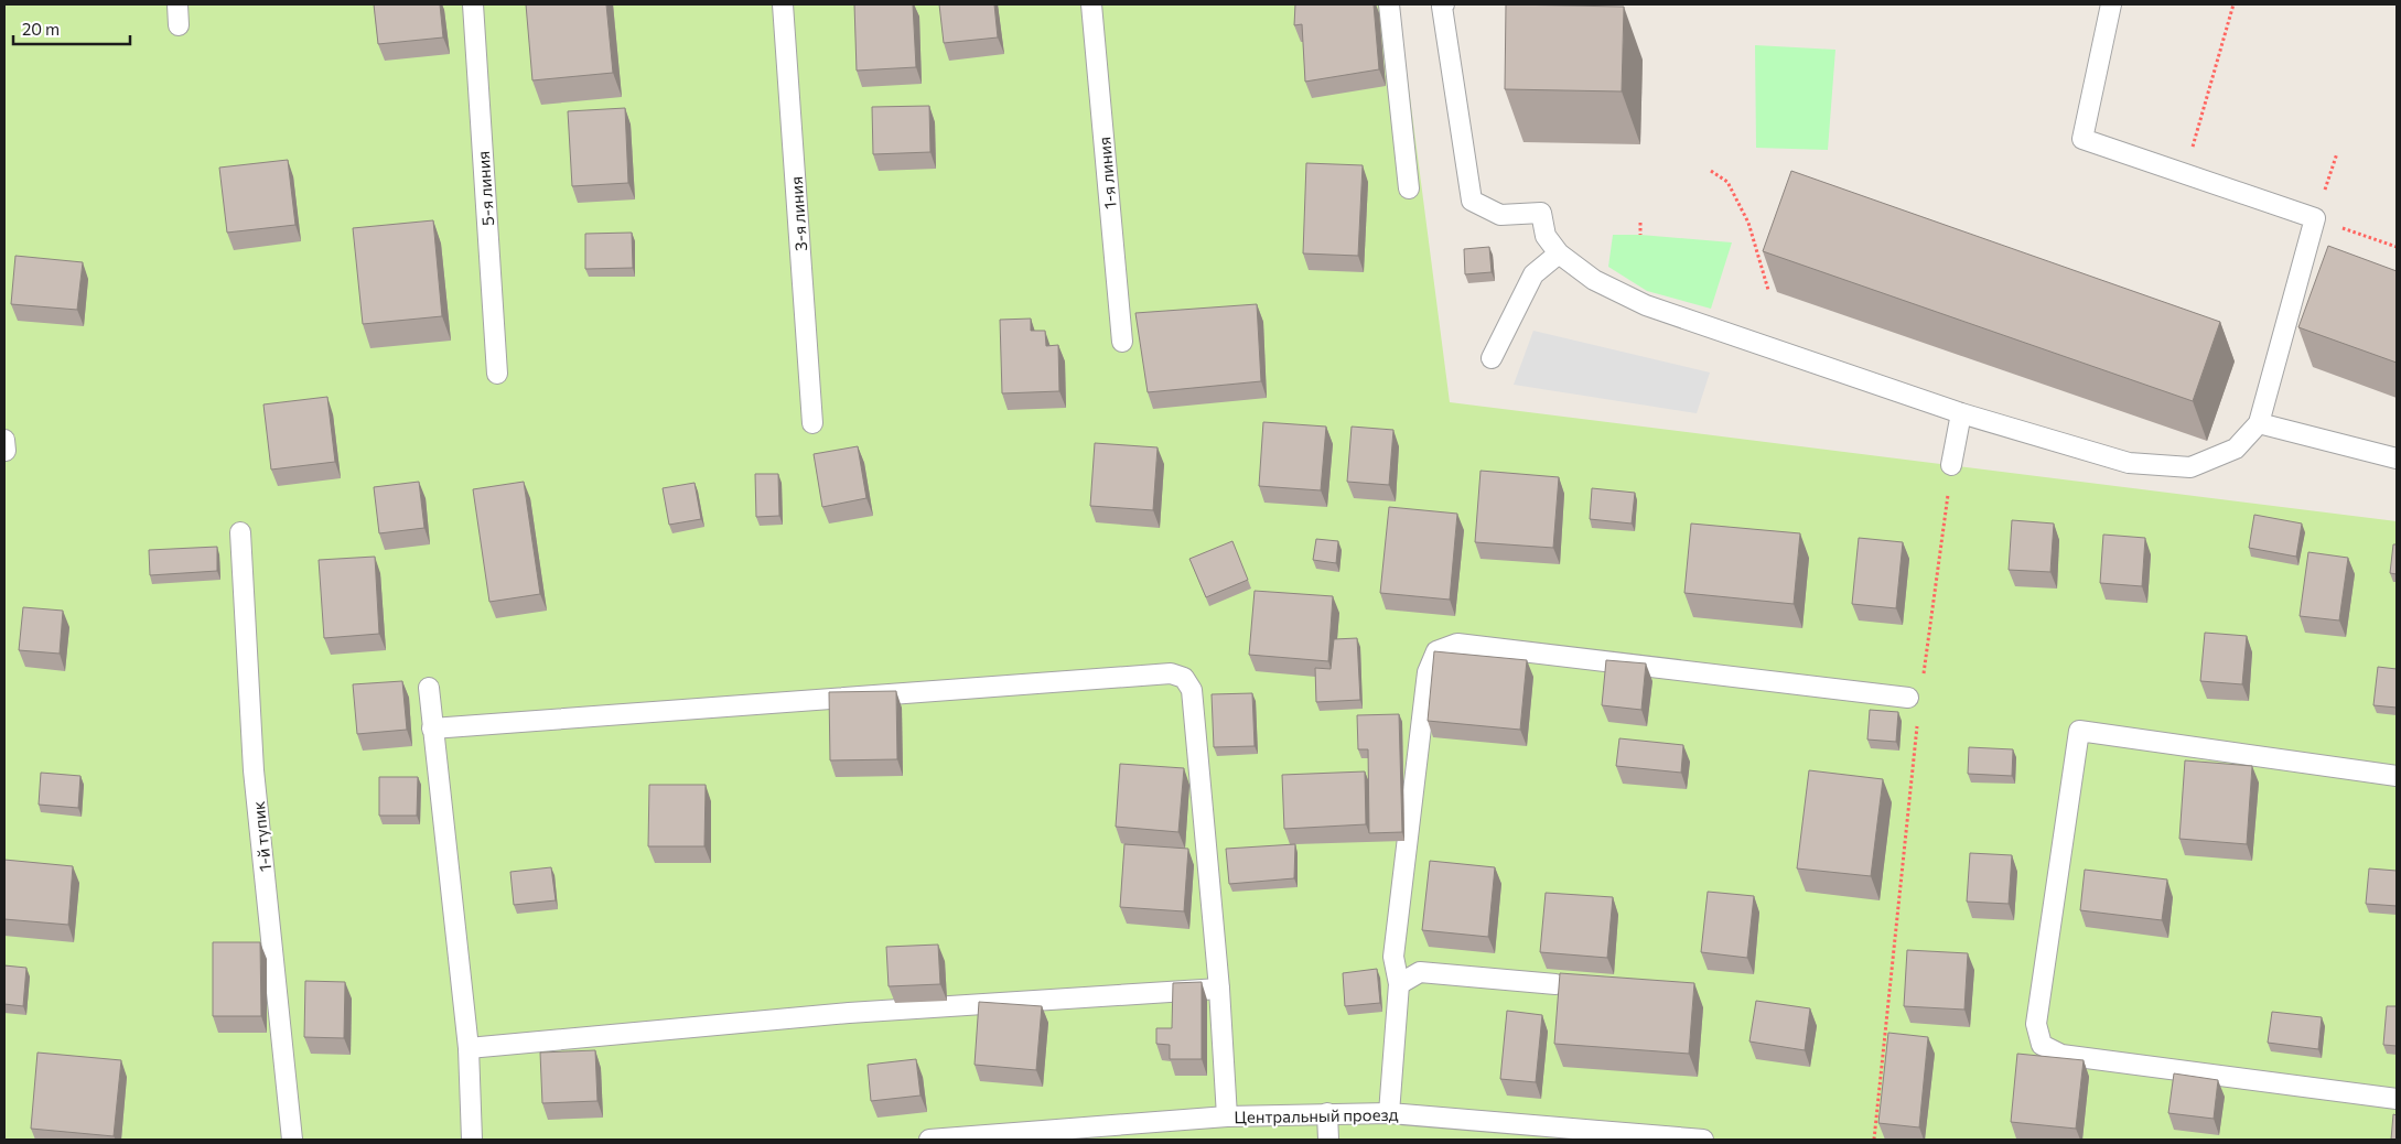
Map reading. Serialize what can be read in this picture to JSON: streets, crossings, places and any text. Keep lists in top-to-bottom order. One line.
{"streets":{"lane":["1-я линия","5-я линия","3-я линия","1-й тупик","Центральный проезд"]},"scale_bar":"20 m"}
